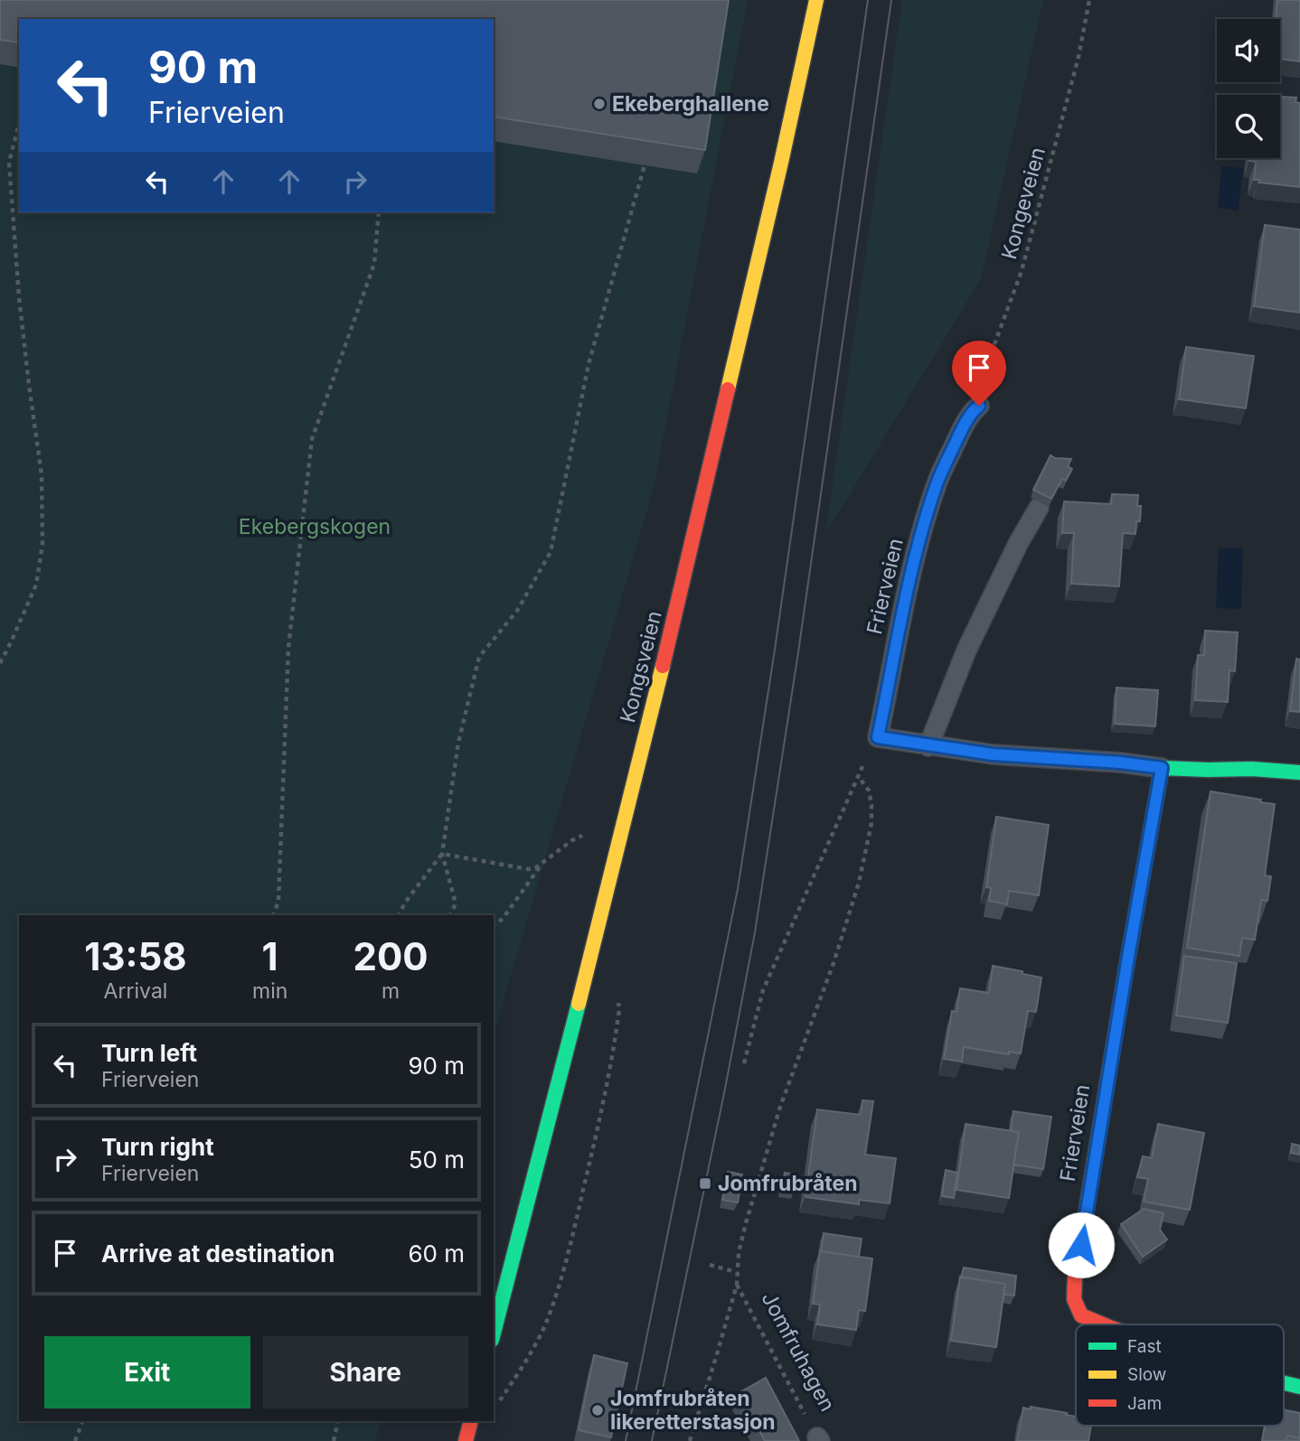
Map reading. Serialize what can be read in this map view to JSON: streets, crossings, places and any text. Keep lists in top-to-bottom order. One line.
{"streets":{"main road":["Frierveien","Kongsveien"],"path":["Kongeveien","Jomfruhagen"]},"crossings":[["Kongeveien","Frierveien"]],"parks":["Ekebergskogen"],"places":{"other":["Ekeberghallene","Jomfrubråten likeretterstasjon"],"transit":["Jomfrubråten"]},"legend":["Fast","Slow","Jam"],"page":{"turn":["90 m","Frierveien"],"eta":["13:58","Arrival","1","min","200","m"],"list":[{"name":"Turn left","note":"Frierveien","value":"90 m"},{"name":"Turn right","note":"Frierveien","value":"50 m"},{"name":"Arrive at destination","value":"60 m"}],"buttons":["Exit","Share"]}}
